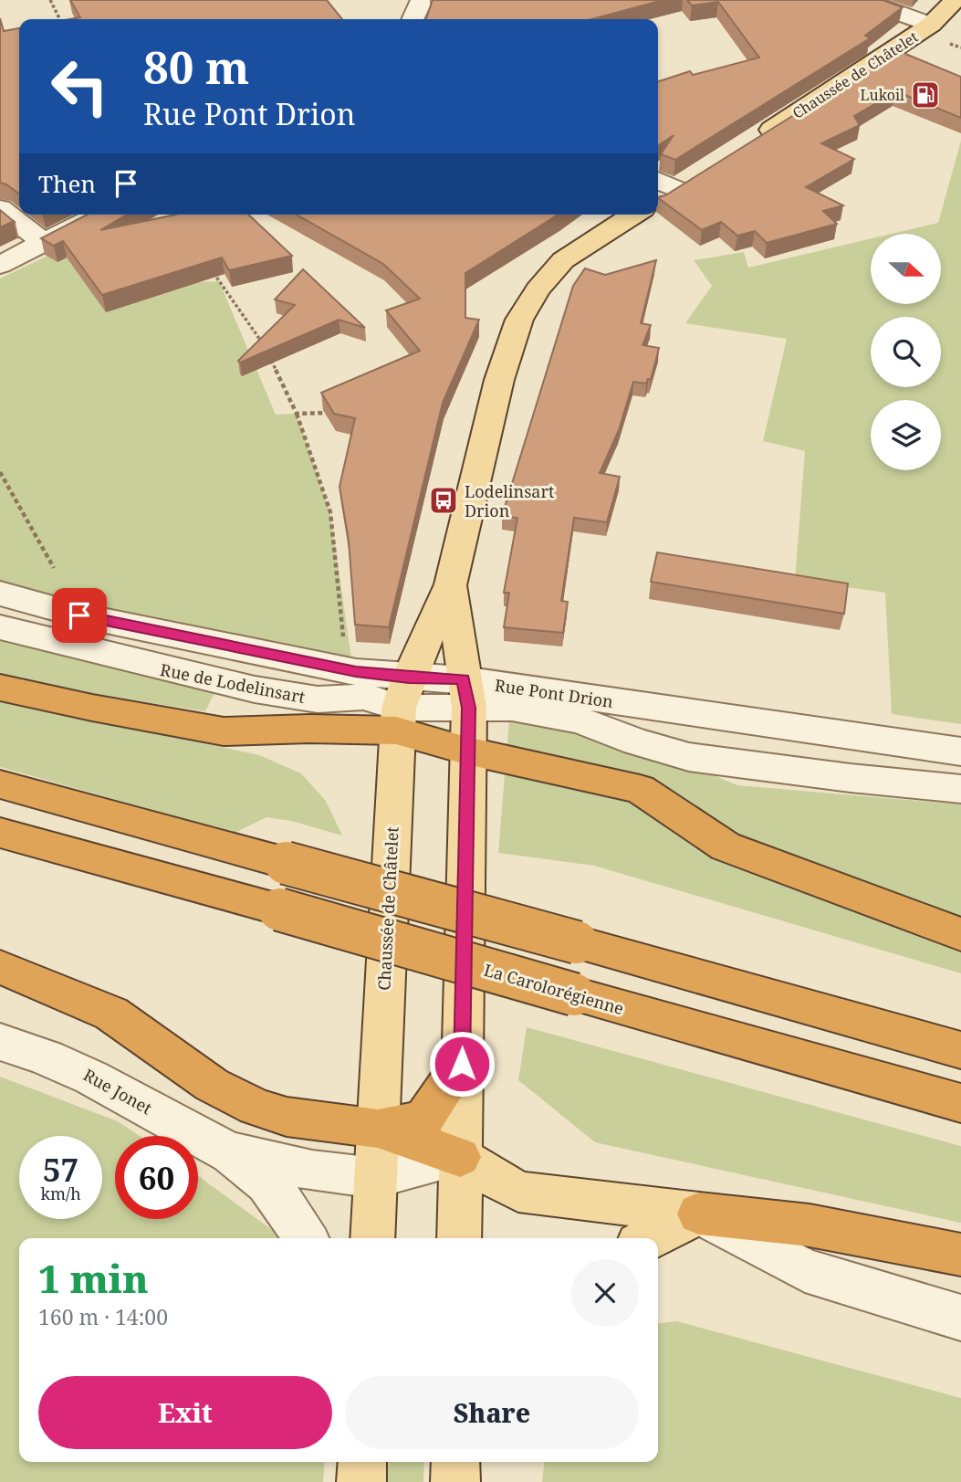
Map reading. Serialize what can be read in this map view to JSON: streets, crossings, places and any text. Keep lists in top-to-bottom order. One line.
{"streets":{"highway":["La Carolorégienne"],"main road":["Chaussée de Châtelet"],"street":["Rue de Lodelinsart","Rue Pont Drion","Rue Jonet"]},"crossings":[["Chaussée de Châtelet","Rue de Lodelinsart"],["Chaussée de Châtelet","Rue Pont Drion"],["Chaussée de Châtelet","Rue Jonet"],["Rue de Lodelinsart","Rue Pont Drion"]],"places":{"fuel station":["Lukoil"],"bus stop":["Lodelinsart Drion"]},"north":"right","page":{"turn":["80 m","Rue Pont Drion"],"then":"Then","speed":"57 km/h","limit":"60","heading":["1 min","160 m · 14:00"],"buttons":["Exit","Share"]}}
